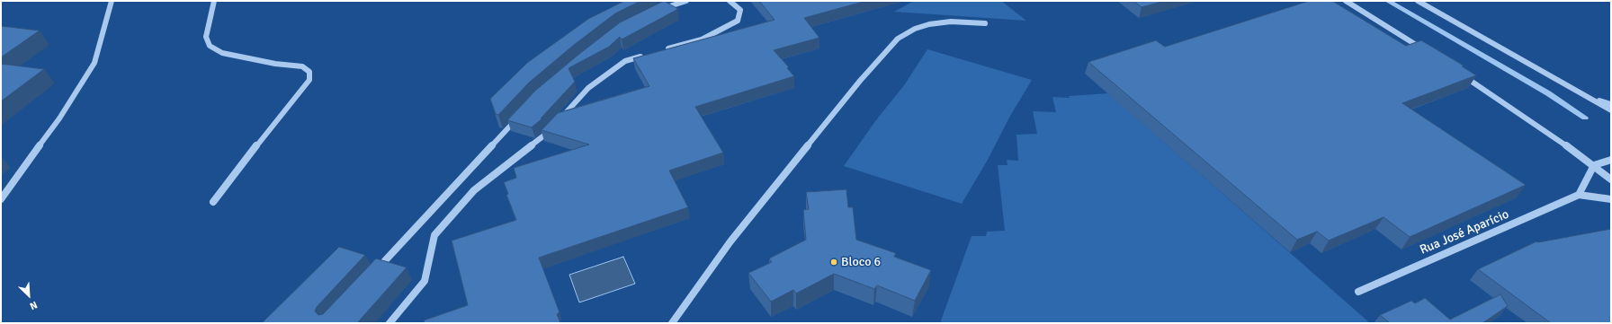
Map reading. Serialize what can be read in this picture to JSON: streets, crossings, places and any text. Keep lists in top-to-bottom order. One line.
{"streets":{"street":["Rua José Aparício"]},"places":["Bloco 6"],"north":"bottom right"}
